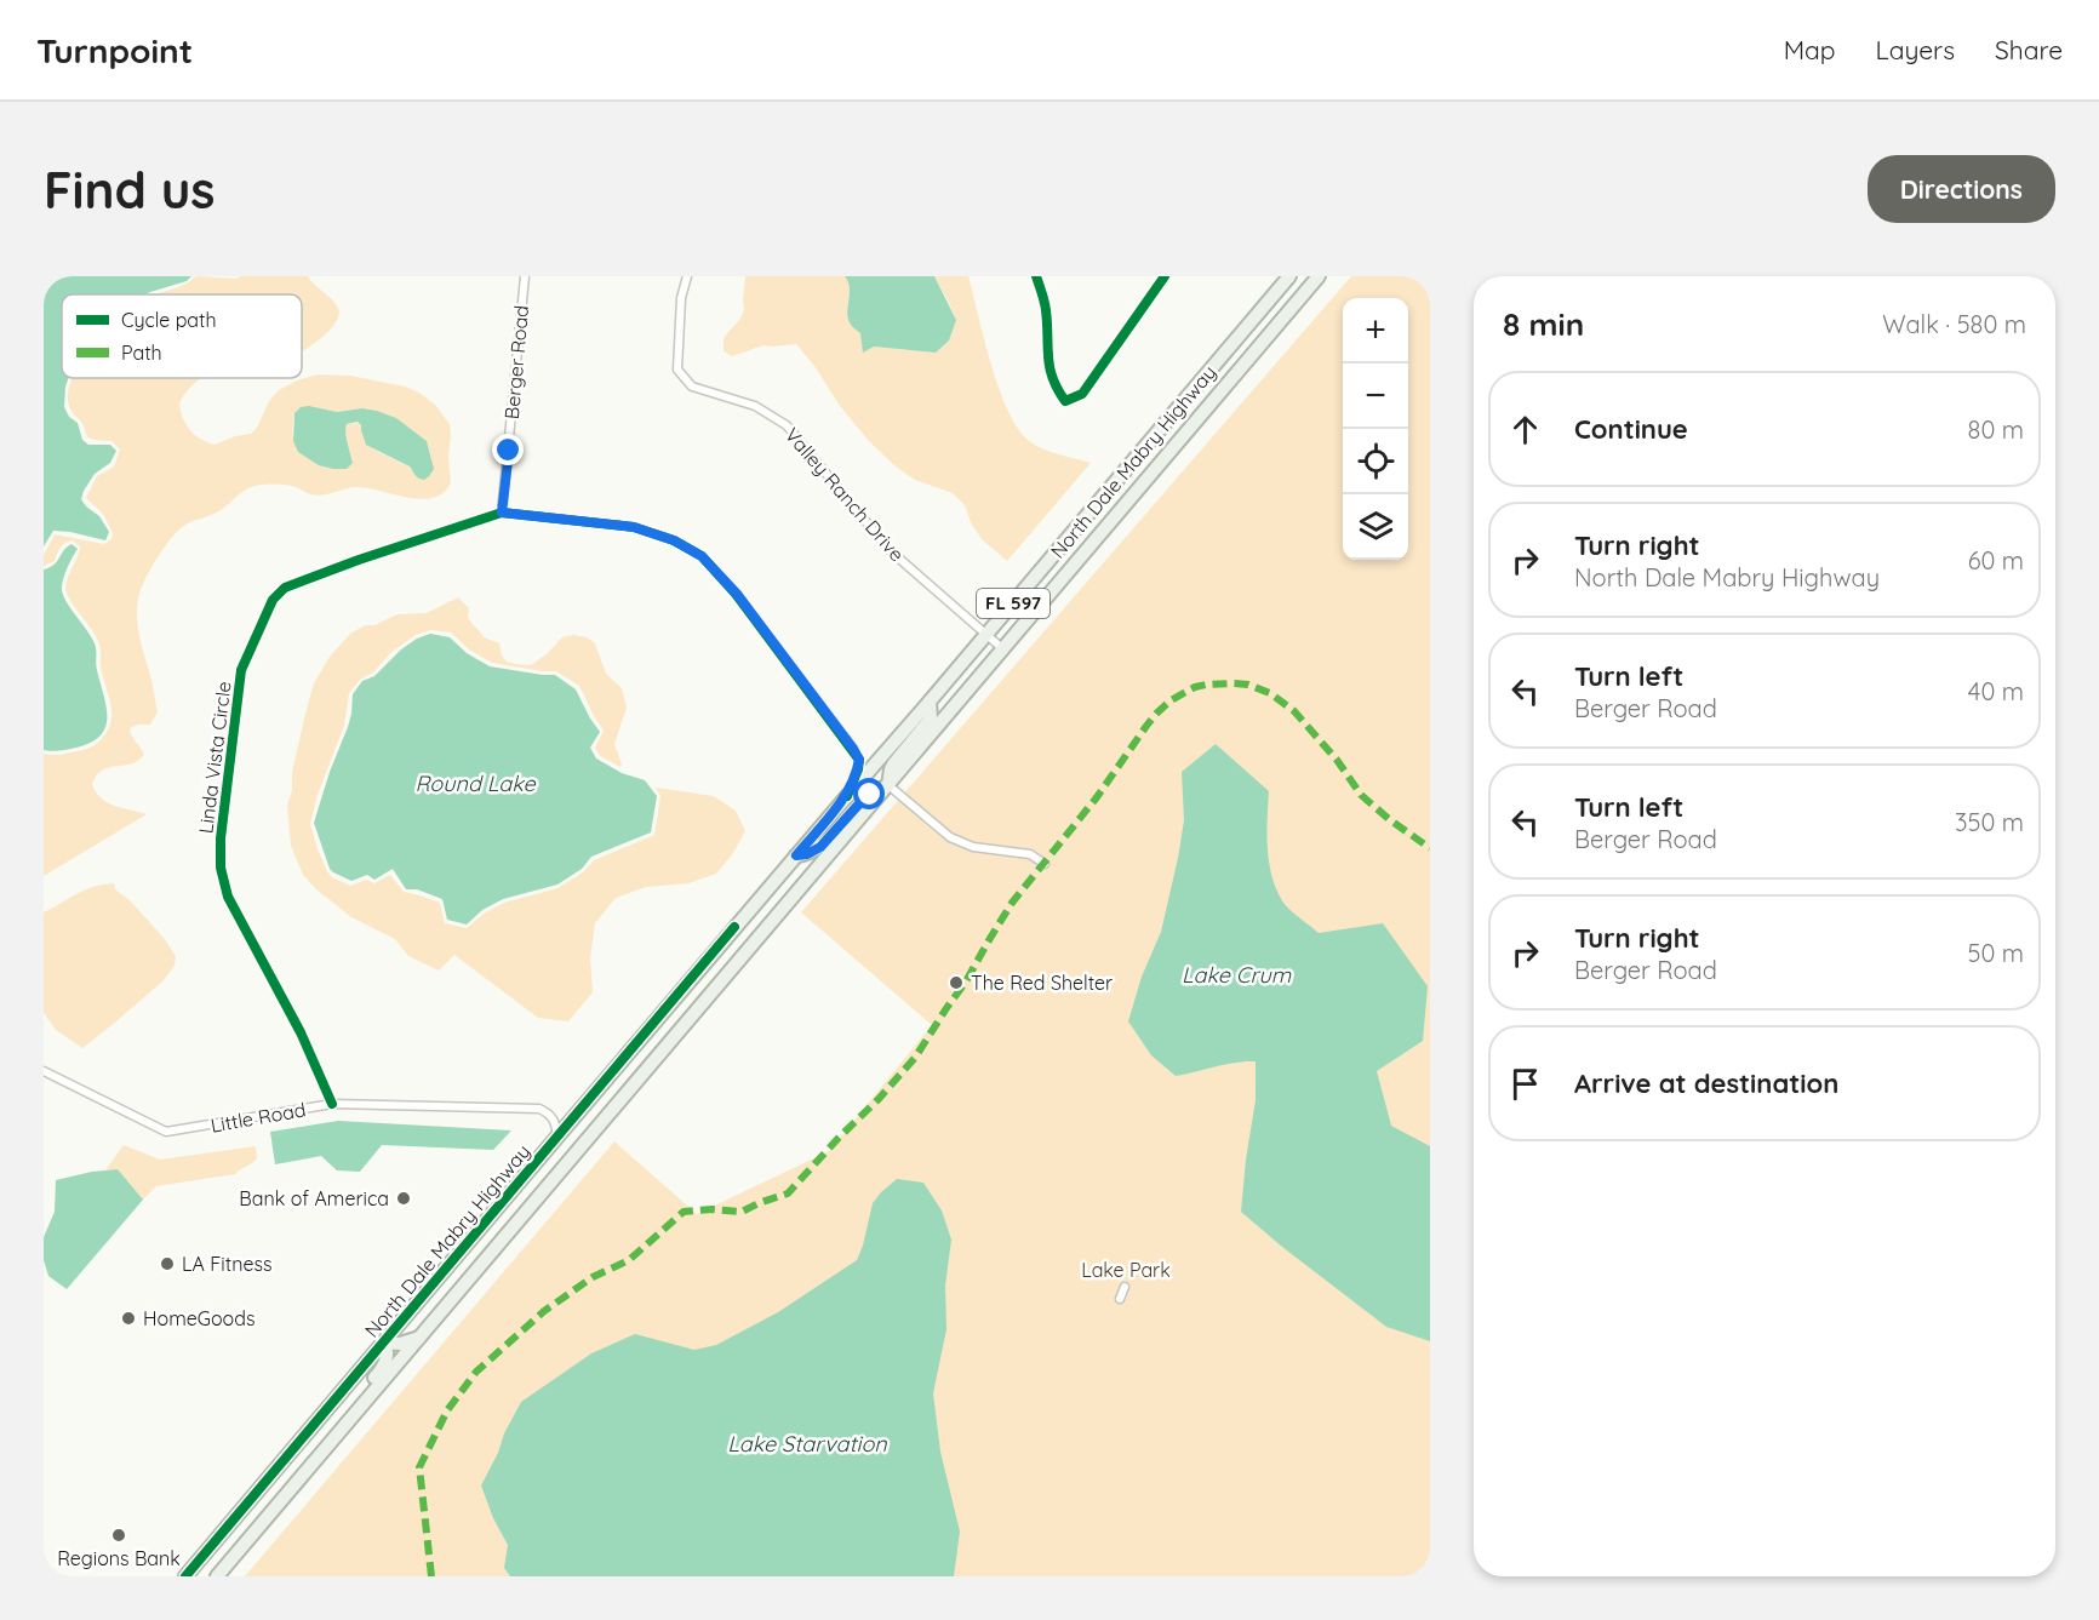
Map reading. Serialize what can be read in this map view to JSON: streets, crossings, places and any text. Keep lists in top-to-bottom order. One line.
{"streets":{"main road":["North Dale Mabry Highway","FL 597"],"street":["Berger Road","Valley Ranch Drive","Linda Vista Circle","Little Road"]},"crossings":[["Berger Road","Linda Vista Circle"],["North Dale Mabry Highway","Valley Ranch Drive"],["North Dale Mabry Highway","Little Road"],["Linda Vista Circle","Little Road"]],"water":["Round Lake","Lake Crum","Lake Starvation"],"parks":["Lake Park"],"places":["The Red Shelter","Bank of America","LA Fitness","HomeGoods","Regions Bank"],"legend":["Cycle path","Path"],"page":{"header":"Turnpoint","nav":["Map","Layers","Share"],"buttons":"Directions","title":"Find us","heading":["8 min","Walk · 580 m"],"map_buttons":["+","−"],"list":[["Continue","80 m"],["Turn right","North Dale Mabry Highway","60 m"],["Turn left","Berger Road","40 m"],["Turn left","Berger Road","350 m"],["Turn right","Berger Road","50 m"],"Arrive at destination"]}}
